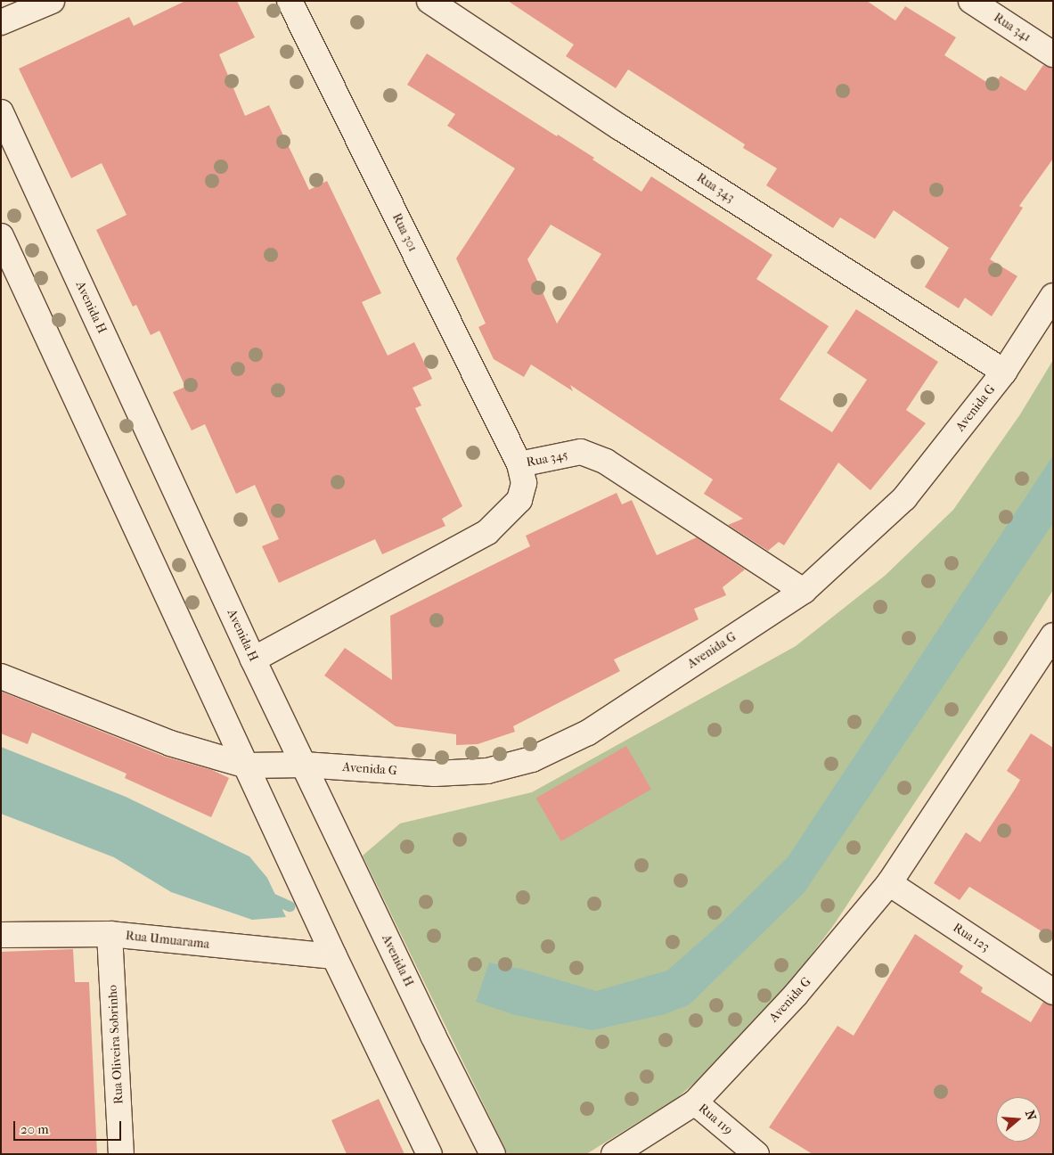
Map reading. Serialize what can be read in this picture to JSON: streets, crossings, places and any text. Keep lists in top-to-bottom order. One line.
{"streets":{"street":["Rua 341","Rua 343","Rua 301","Avenida H","Avenida G","Rua 345","Rua 123","Rua Umuarama","Rua Oliveira Sobrinho","Rua 119"]},"crossings":[["Rua 343","Avenida G"],["Rua 301","Rua 345"],["Avenida H","Avenida G"],["Avenida H","Rua 345"],["Avenida G","Rua 345"],["Avenida G","Rua 123"],["Avenida G","Rua 119"],["Rua Umuarama","Rua Oliveira Sobrinho"]],"scale_bar":"20 m","north":"right"}
